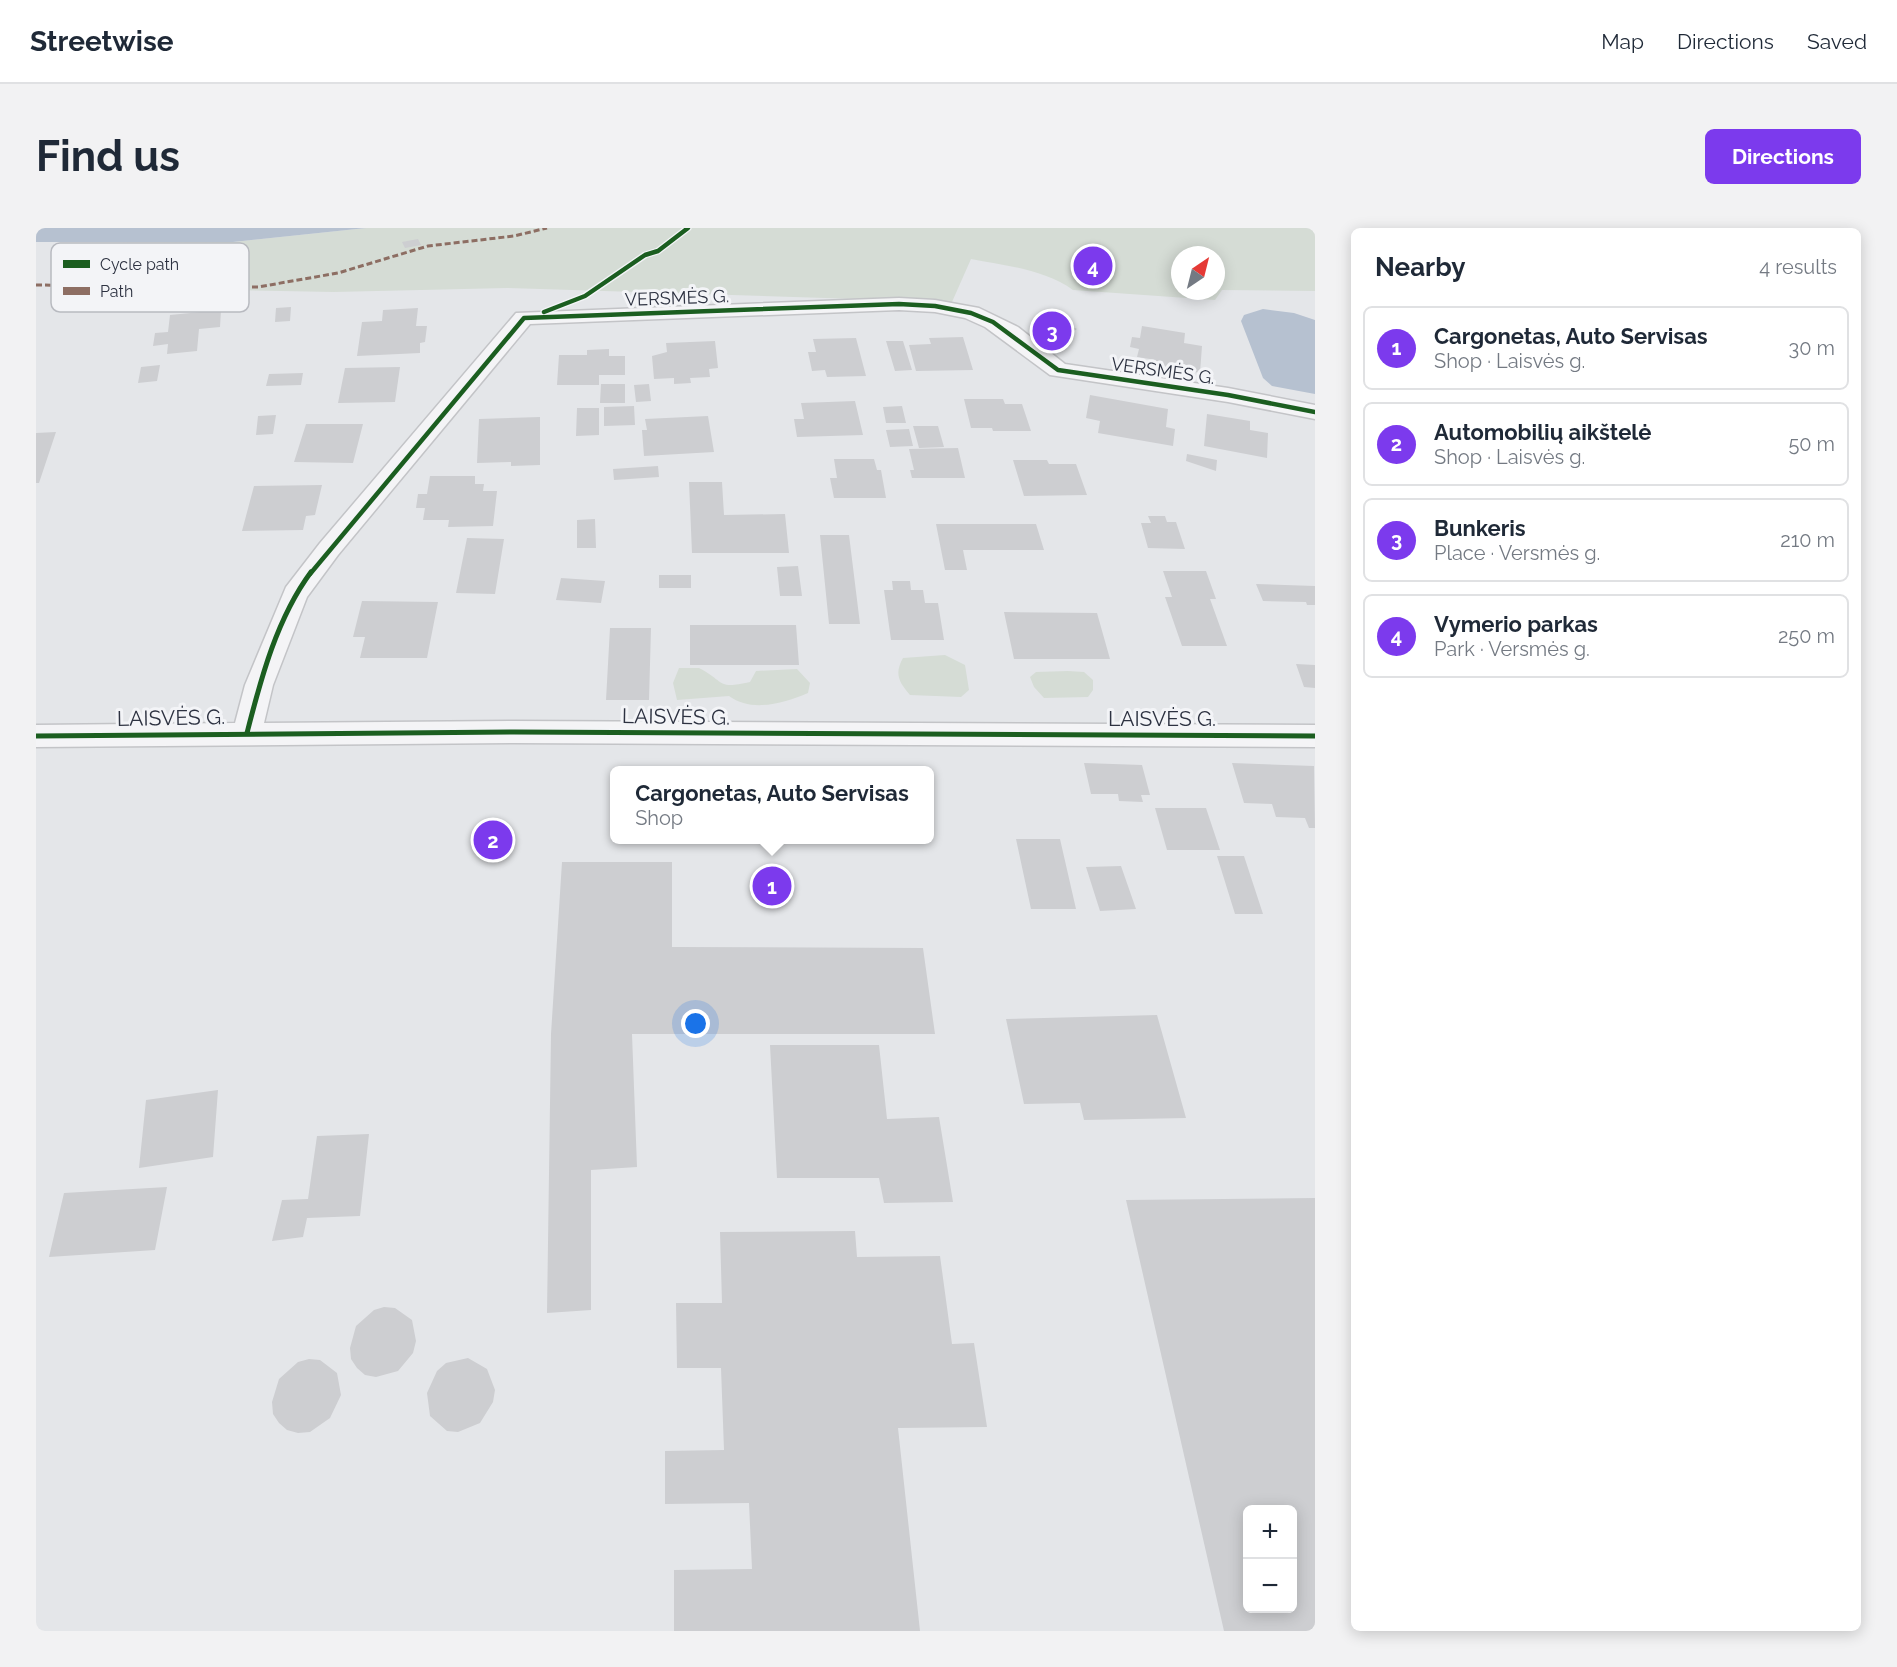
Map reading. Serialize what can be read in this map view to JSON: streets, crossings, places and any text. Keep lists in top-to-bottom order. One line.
{"streets":{"street":["VERSMĖS G.","LAISVĖS G."]},"crossings":[["VERSMĖS G.","LAISVĖS G."]],"legend":["Cycle path","Path"],"north":"top right","page":{"header":"Streetwise","nav":["Map","Directions","Saved"],"buttons":"Directions","title":"Find us","heading":["Nearby","4 results"],"pins":["4","3","2","1"],"list":[{"mark":"1","name":"Cargonetas, Auto Servisas","note":"Shop · Laisvės g.","value":"30 m"},{"mark":"2","name":"Automobilių aikštelė","note":"Shop · Laisvės g.","value":"50 m"},{"mark":"3","name":"Bunkeris","note":"Place · Versmės g.","value":"210 m"},{"mark":"4","name":"Vymerio parkas","note":"Park · Versmės g.","value":"250 m"}],"popup":["Cargonetas, Auto Servisas","Shop"],"map_buttons":["+","−"]}}
